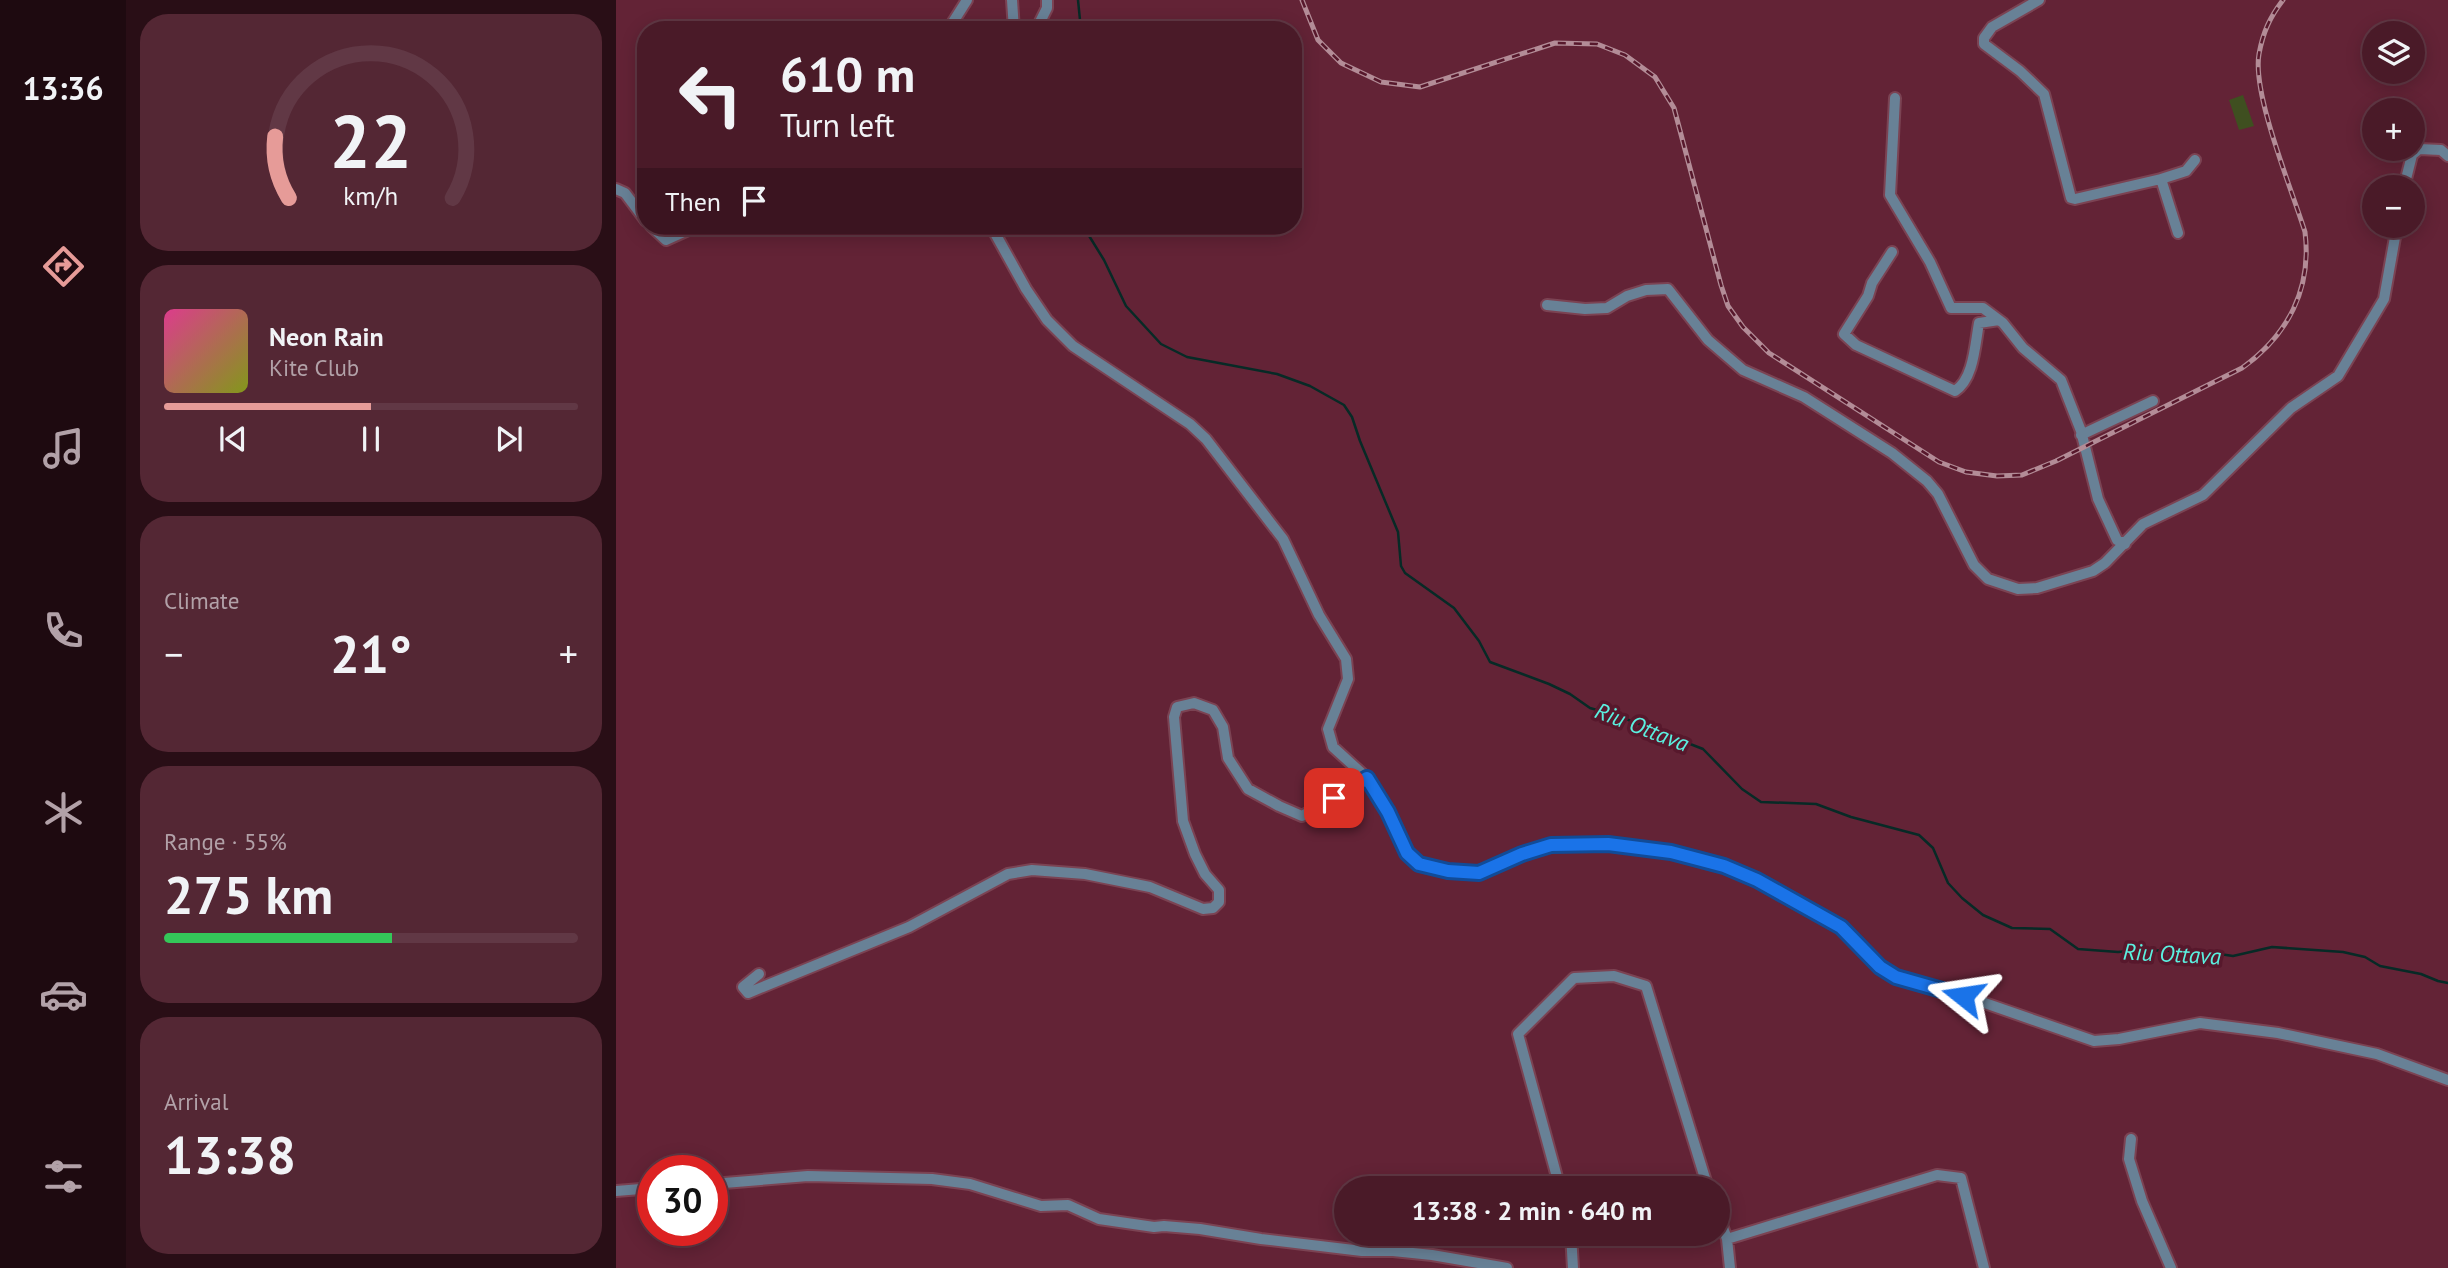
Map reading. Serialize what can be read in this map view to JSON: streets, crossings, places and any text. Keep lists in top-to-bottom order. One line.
{"water":["Riu Ottava"],"page":{"tabs":"13:36","map_buttons":["+","−"],"turn":["610 m","Turn left"],"then":"Then","song":["Neon Rain","Kite Club"],"tile":["Climate",["Range · 55%","275 km"],["Arrival","13:38"]],"heat":["−","21°","+"],"limit":"30","trip":"13:38 · 2 min · 640 m","gauge":["22","km/h"]}}
